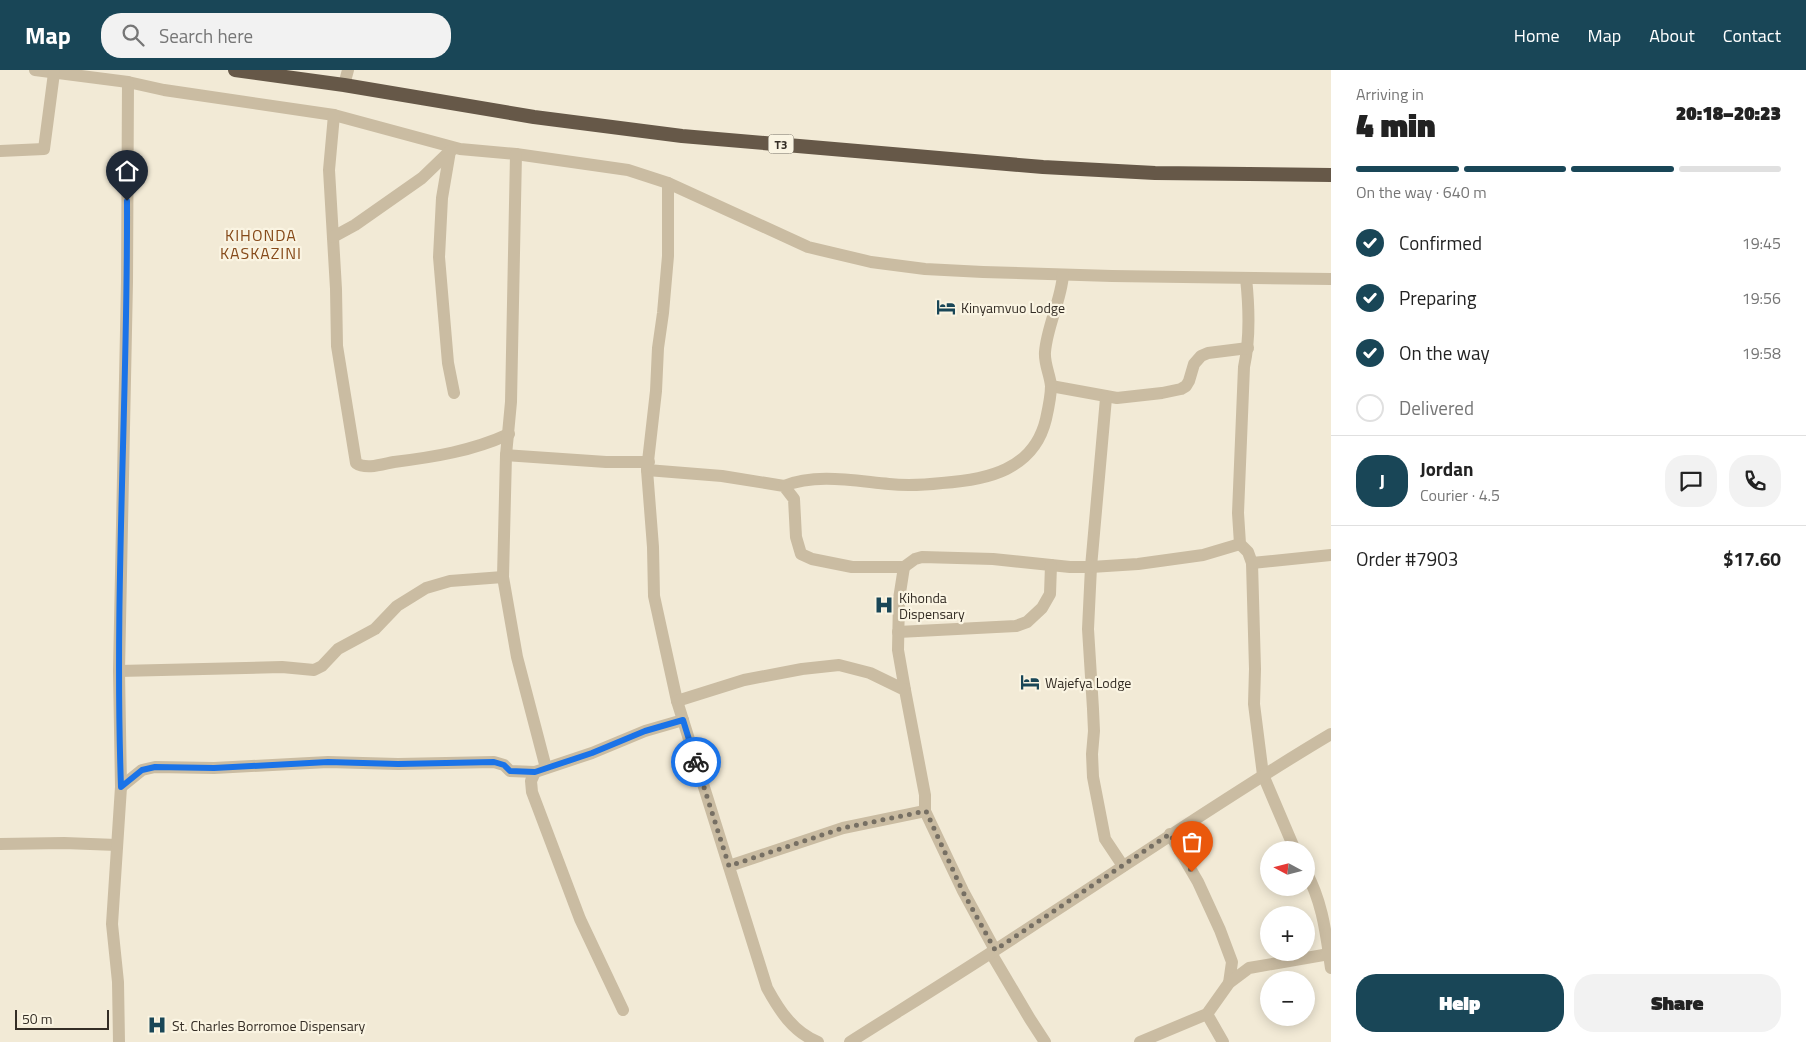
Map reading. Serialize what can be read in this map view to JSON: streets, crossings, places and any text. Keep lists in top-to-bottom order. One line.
{"streets":{"highway":["T3"]},"districts":["KIHONDA KASKAZINI"],"places":{"hotel":["Kinyamvuo Lodge","Wajefya Lodge"],"hospital":["Kihonda Dispensary","St. Charles Borromoe Dispensary"]},"scale_bar":"50 m","north":"left","page":{"header":"Map","search":"Search here","nav":["Home","Map","About","Contact"],"heading":["4 min","Arriving in","20:18–20:23"],"panel":["Jordan","Courier · 4.5","Order #7903","$17.60"],"bar":"On the way · 640 m","list":[["Confirmed","19:45"],["Preparing","19:56"],["On the way","19:58"],"Delivered"],"round":"J","map_buttons":["+","−"],"buttons":["Help","Share"],"scale":"50 m"}}
